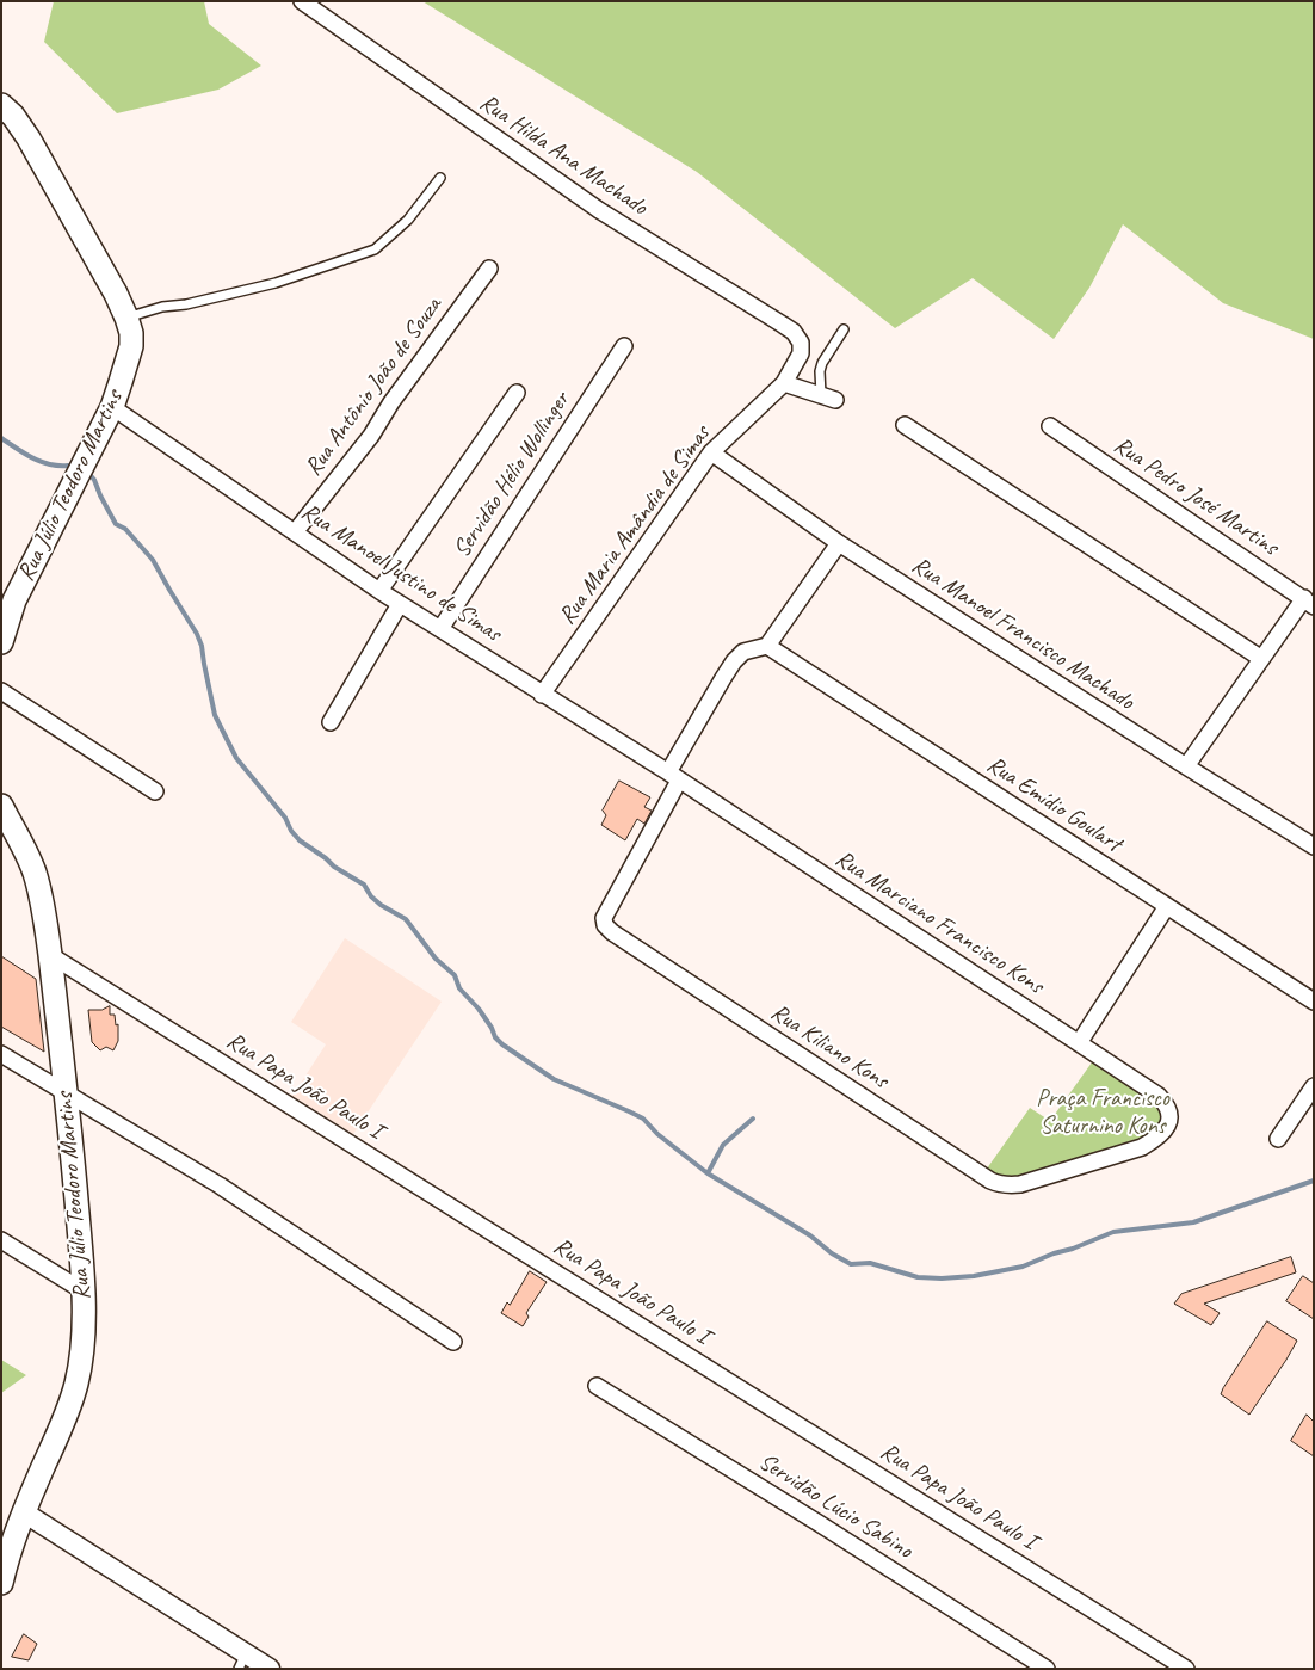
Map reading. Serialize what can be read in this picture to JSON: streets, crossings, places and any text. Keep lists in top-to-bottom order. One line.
{"streets":{"main road":["Rua Júlio Teodoro Martins"],"street":["Rua Hilda Ana Machado","Rua Antônio João de Souza","Servidão Hélio Wollinger","Rua Pedro José Martins","Rua Maria Amândia de Simas","Rua Manoel Justino de Simas","Rua Manoel Francisco Machado","Rua Emídio Goulart","Rua Marciano Francisco Kons","Rua Kiliano Kons","Rua Papa João Paulo I","Servidão Lúcio Sabino"]},"crossings":[["Rua Hilda Ana Machado","Rua Maria Amândia de Simas"],["Rua Antônio João de Souza","Rua Manoel Justino de Simas"],["Servidão Hélio Wollinger","Rua Manoel Justino de Simas"],["Rua Júlio Teodoro Martins","Rua Manoel Justino de Simas"],["Rua Júlio Teodoro Martins","Rua Papa João Paulo I"],["Rua Maria Amândia de Simas","Rua Manoel Justino de Simas"],["Rua Maria Amândia de Simas","Rua Manoel Francisco Machado"],["Rua Manoel Justino de Simas","Rua Marciano Francisco Kons"],["Rua Manoel Justino de Simas","Rua Kiliano Kons"],["Rua Marciano Francisco Kons","Rua Kiliano Kons"]],"parks":["Praça Francisco Saturnino Kons"]}
